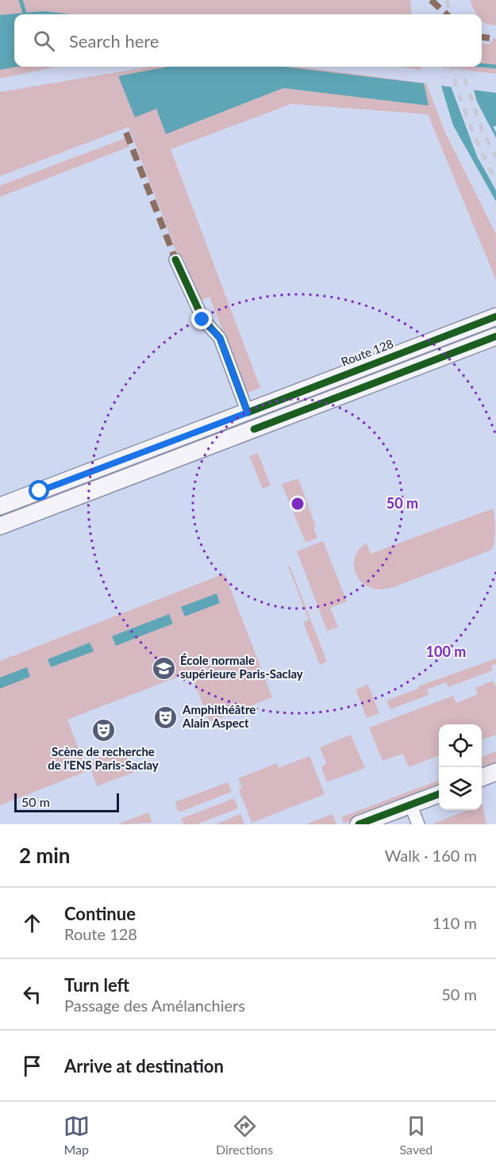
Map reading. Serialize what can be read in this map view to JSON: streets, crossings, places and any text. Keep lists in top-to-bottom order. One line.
{"streets":{"main road":["Route 128"]},"places":{"school or university":["École normale supérieure Paris-Saclay"],"theatre":["Amphithéâtre Alain Aspect","Scène de recherche de l'ENS Paris-Saclay"]},"scale_bar":"50 m","page":{"search":"Search here","scale":"50 m","heading":["2 min","Walk · 160 m"],"list":[["Continue","Route 128","110 m"],["Turn left","Passage des Amélanchiers","50 m"],"Arrive at destination"],"nav":["Map","Directions","Saved"]},"rings":["50 m","100 m"]}
